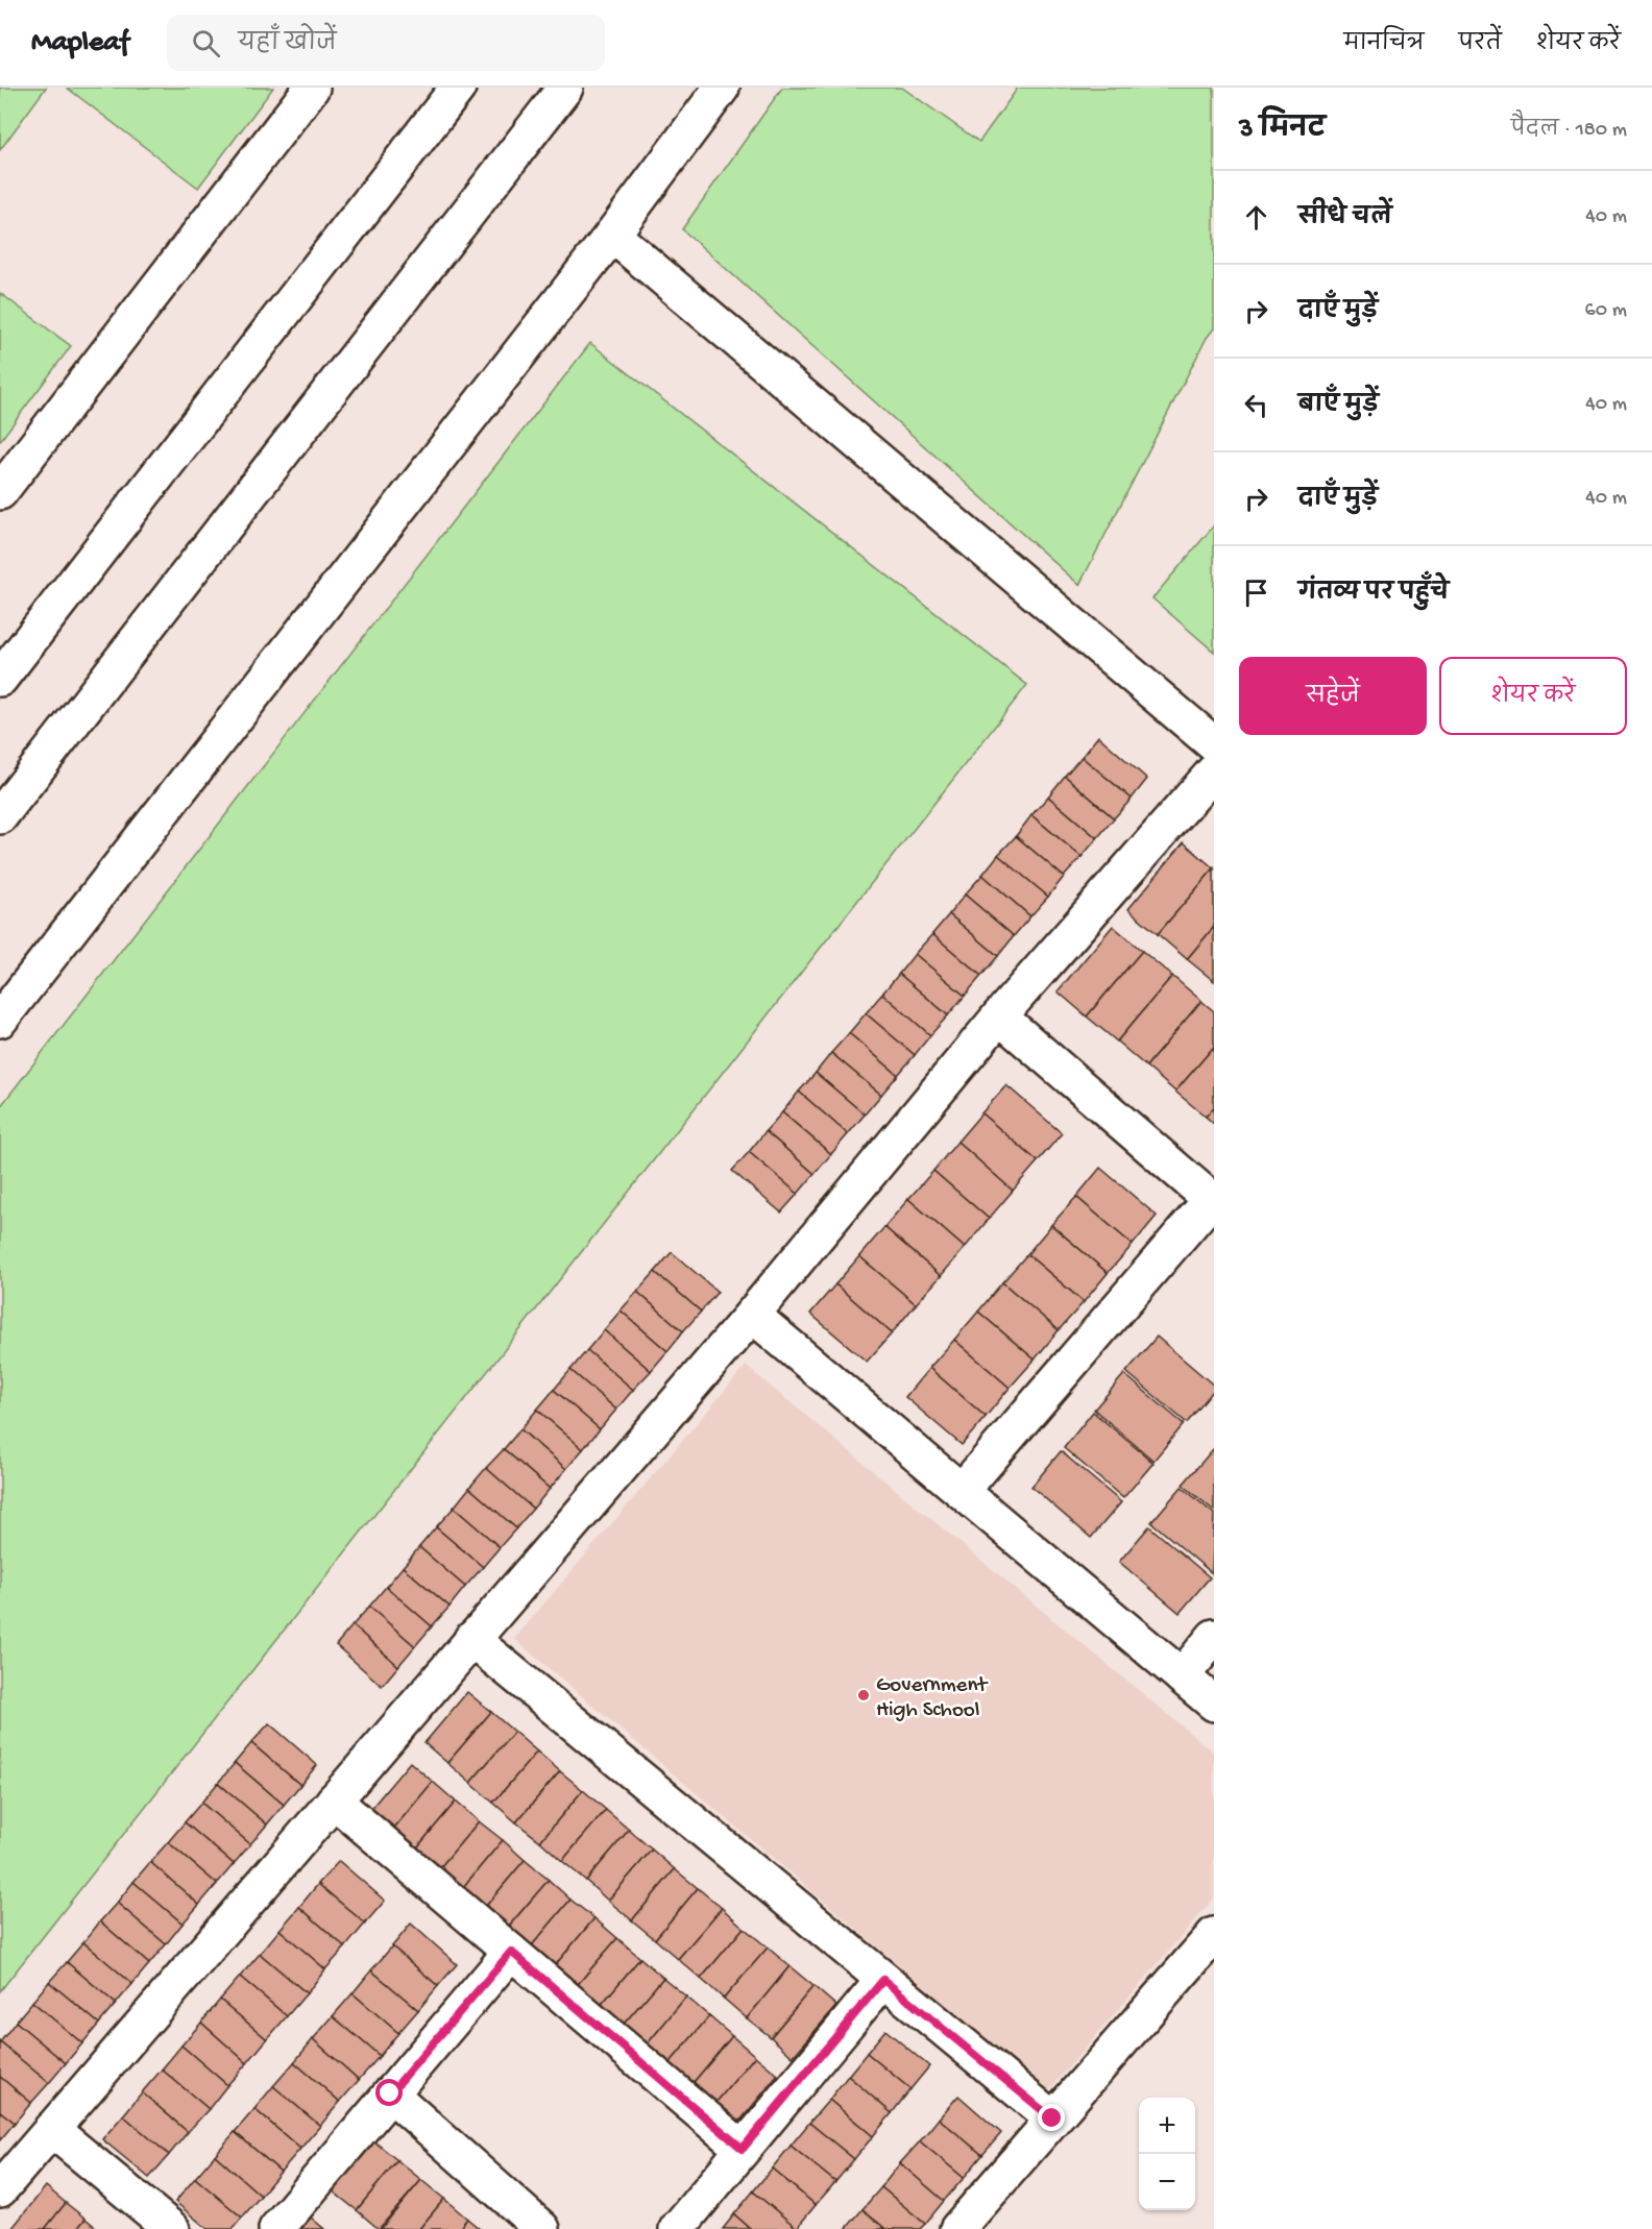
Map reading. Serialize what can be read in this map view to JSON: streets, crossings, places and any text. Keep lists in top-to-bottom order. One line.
{"places":["Government High School"],"page":{"header":"Mapleaf","search":"यहाँ खोजें","nav":["मानचित्र","परतें","शेयर करें"],"heading":["3 मिनट","पैदल · 180 m"],"list":[["सीधे चलें","40 m"],["दाएँ मुड़ें","60 m"],["बाएँ मुड़ें","40 m"],["दाएँ मुड़ें","40 m"],"गंतव्य पर पहुँचे"],"buttons":["सहेजें","शेयर करें"],"map_buttons":["+","−"]}}
